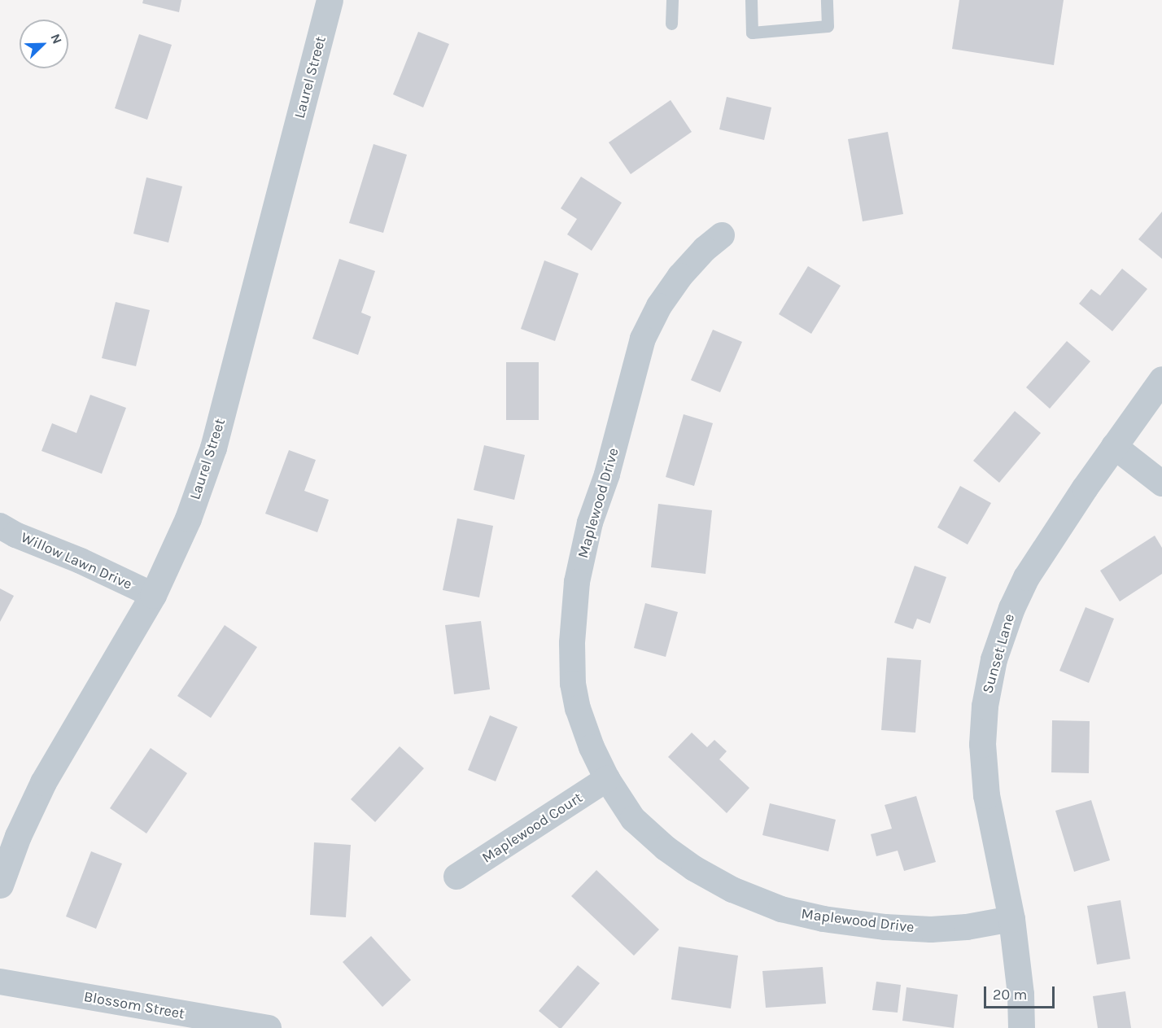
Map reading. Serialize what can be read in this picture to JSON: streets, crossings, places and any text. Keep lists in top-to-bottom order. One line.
{"streets":{"street":["Laurel Street","Maplewood Drive","Willow Lawn Drive","Sunset Lane","Maplewood Court","Blossom Street"]},"crossings":[["Laurel Street","Willow Lawn Drive"],["Maplewood Drive","Sunset Lane"],["Maplewood Drive","Maplewood Court"]],"scale_bar":"20 m","north":"top right"}
